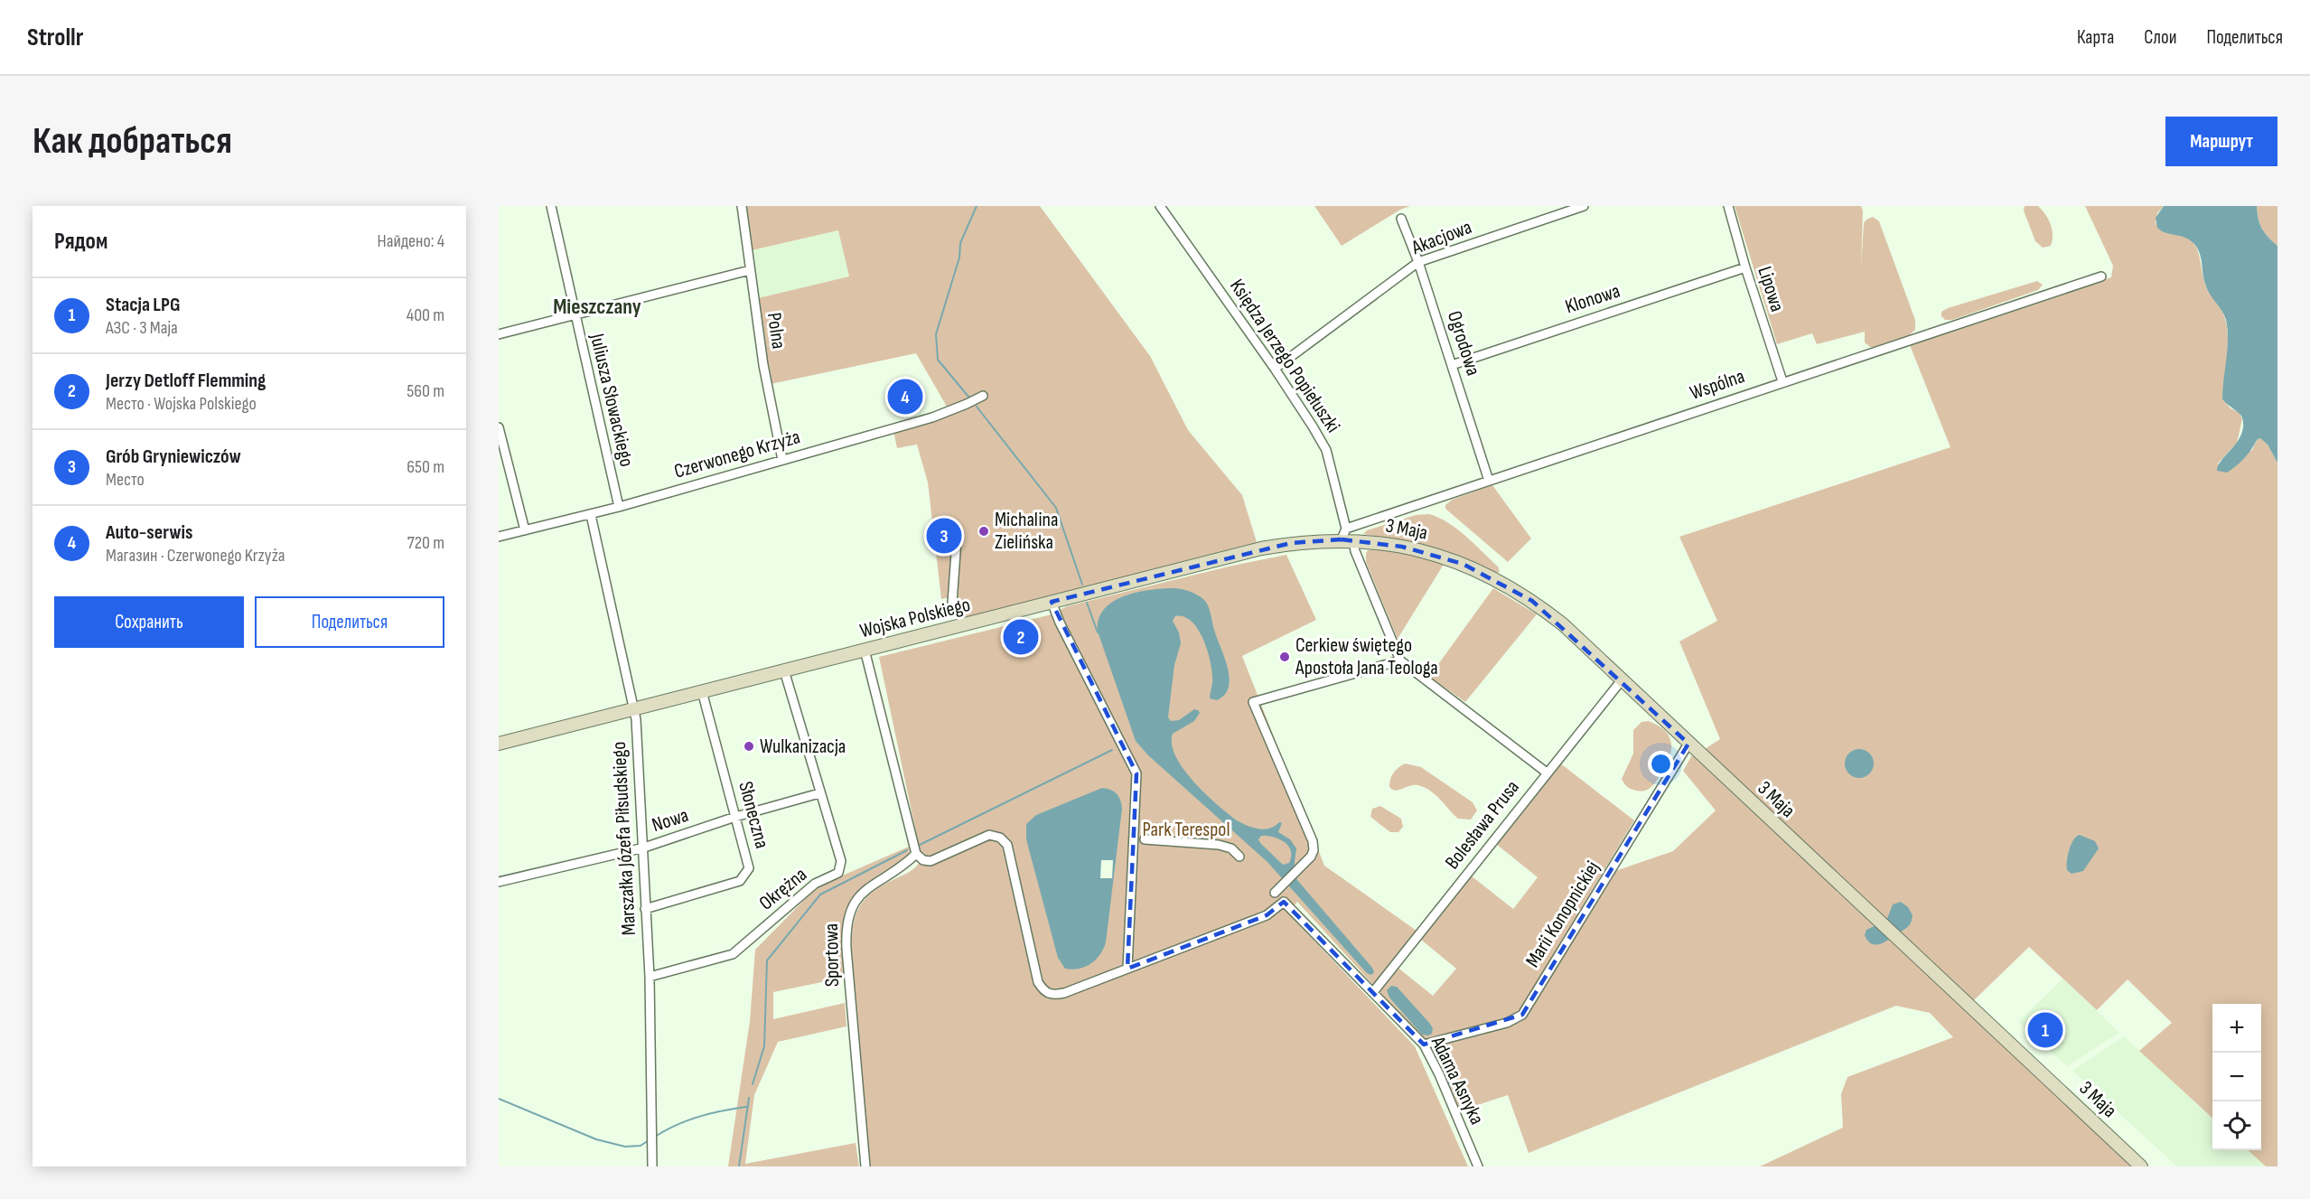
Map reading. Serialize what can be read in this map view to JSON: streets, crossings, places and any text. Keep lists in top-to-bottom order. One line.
{"streets":{"street":["Akacjowa","Lipowa","Klonowa","Polna","Ogrodowa","Księdza Jerzego Popiełuszki","Wspólna","Juliusza Słowackiego","Czerwonego Krzyża","3 Maja","Wojska Polskiego","Słoneczna","Nowa","Bolesława Prusa","Marszałka Józefa Piłsudskiego","Okrężna","Marii Konopnickiej","Sportowa","Adama Asnyka"]},"crossings":[["Akacjowa","Ogrodowa"],["Akacjowa","Księdza Jerzego Popiełuszki"],["Lipowa","Klonowa"],["Lipowa","Wspólna"],["Klonowa","Ogrodowa"],["Polna","Czerwonego Krzyża"],["Ogrodowa","Wspólna"],["Księdza Jerzego Popiełuszki","Wspólna"],["Księdza Jerzego Popiełuszki","3 Maja"],["Księdza Jerzego Popiełuszki","Wojska Polskiego"],["Księdza Jerzego Popiełuszki","Bolesława Prusa"],["Wspólna","3 Maja"],["Wspólna","Wojska Polskiego"],["Juliusza Słowackiego","Czerwonego Krzyża"],["Czerwonego Krzyża","Marszałka Józefa Piłsudskiego"],["3 Maja","Wojska Polskiego"],["3 Maja","Bolesława Prusa"],["3 Maja","Marii Konopnickiej"],["Wojska Polskiego","Słoneczna"],["Wojska Polskiego","Marszałka Józefa Piłsudskiego"],["Wojska Polskiego","Okrężna"],["Słoneczna","Nowa"],["Słoneczna","Marszałka Józefa Piłsudskiego"],["Nowa","Marszałka Józefa Piłsudskiego"],["Nowa","Okrężna"],["Bolesława Prusa","Adama Asnyka"],["Marszałka Józefa Piłsudskiego","Okrężna"],["Marii Konopnickiej","Adama Asnyka"]],"districts":["Mieszczany"],"parks":["Park Terespol"],"places":["Michalina Zielińska","Cerkiew świętego Apostoła Jana Teologa","Wulkanizacja"],"page":{"header":"Strollr","nav":["Карта","Слои","Поделиться"],"buttons":["Маршрут",["Сохранить","Поделиться"]],"title":"Как добраться","heading":["Рядом","Найдено: 4"],"list":[{"mark":"1","name":"Stacja LPG","note":"АЗС · 3 Maja","value":"400 m"},{"mark":"2","name":"Jerzy Detloff Flemming","note":"Место · Wojska Polskiego","value":"560 m"},{"mark":"3","name":"Grób Gryniewiczów","note":"Место","value":"650 m"},{"mark":"4","name":"Auto-serwis","note":"Магазин · Czerwonego Krzyża","value":"720 m"}],"pins":["4","3","2","1"],"map_buttons":["+","−"]}}
